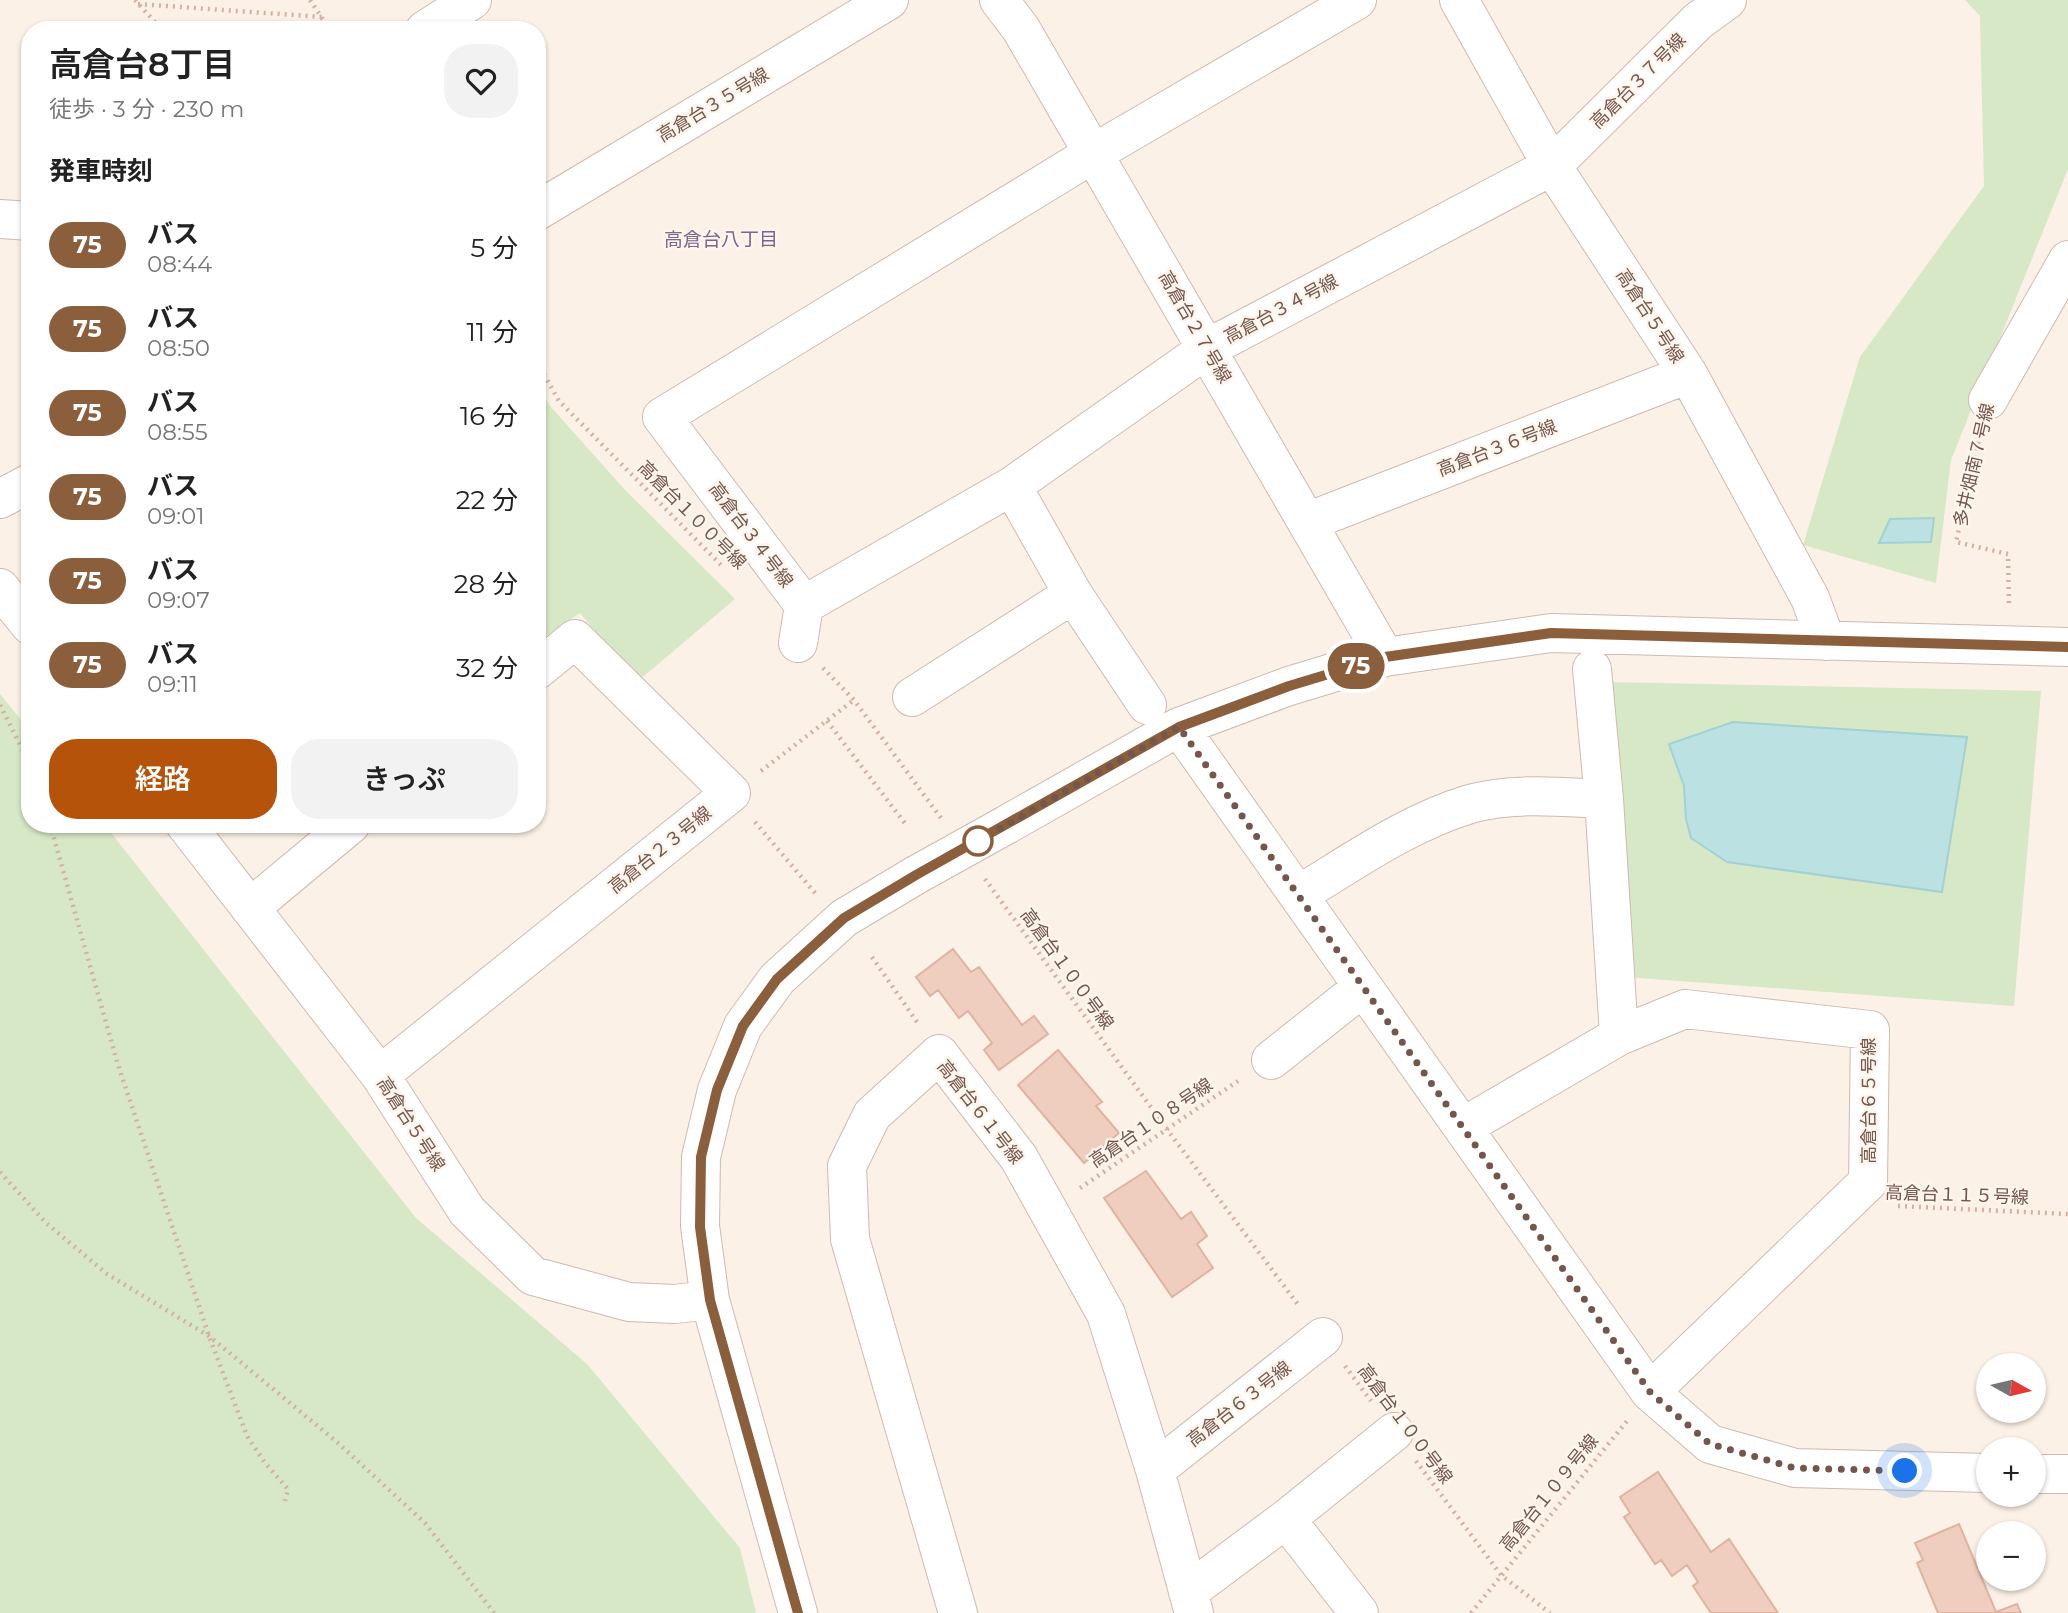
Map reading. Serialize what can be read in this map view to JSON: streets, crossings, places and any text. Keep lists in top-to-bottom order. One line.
{"streets":{"street":["高倉台３７号線","高倉台３５号線","高倉台３４号線","高倉台５号線","高倉台２７号線","高倉台３６号線","多井畑南７号線","高倉台２３号線","高倉台６５号線","高倉台６１号線","高倉台６３号線"],"path":["高倉台１００号線","高倉台１０８号線","高倉台１１５号線","高倉台１０９号線"]},"crossings":[["高倉台３７号線","高倉台３４号線"],["高倉台３７号線","高倉台５号線"],["高倉台３４号線","高倉台５号線"],["高倉台３４号線","高倉台２７号線"],["高倉台５号線","高倉台３６号線"],["高倉台５号線","高倉台２３号線"],["高倉台２７号線","高倉台３６号線"],["高倉台１００号線","高倉台１０８号線"],["高倉台１００号線","高倉台６３号線"],["高倉台１００号線","高倉台１０９号線"],["高倉台６５号線","高倉台１１５号線"],["高倉台６５号線","高倉台１０９号線"],["高倉台６１号線","高倉台１０８号線"],["高倉台６１号線","高倉台６３号線"]],"districts":["高倉台八丁目"],"lines":["bus line 75"],"north":"right","page":{"on_map":"75","heading":[["高倉台8丁目","徒歩 · 3 分 · 230 m"],"発車時刻"],"list":[{"mark":"75","name":"バス","note":"08:44","value":"5 分"},{"mark":"75","name":"バス","note":"08:50","value":"11 分"},{"mark":"75","name":"バス","note":"08:55","value":"16 分"},{"mark":"75","name":"バス","note":"09:01","value":"22 分"},{"mark":"75","name":"バス","note":"09:07","value":"28 分"},{"mark":"75","name":"バス","note":"09:11","value":"32 分"}],"buttons":["経路","きっぷ"],"map_buttons":["+","−"]}}
